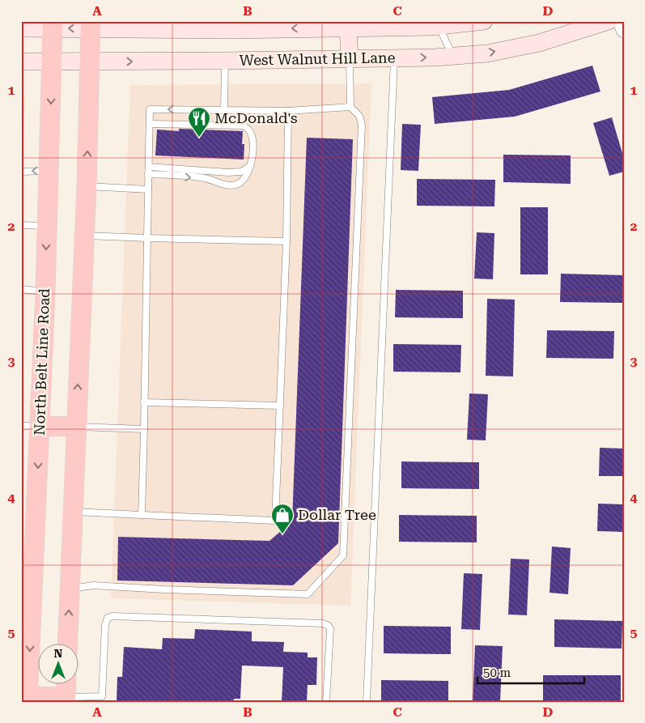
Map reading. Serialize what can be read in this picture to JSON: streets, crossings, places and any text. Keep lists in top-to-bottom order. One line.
{"streets":{"main road":["West Walnut Hill Lane","North Belt Line Road"]},"crossings":[["West Walnut Hill Lane","North Belt Line Road"]],"places":{"restaurant":["McDonald's"],"shop":["Dollar Tree"]},"scale_bar":"50 m","north":"top","grid":{"columns":["A","B","C","D"],"rows":["1","2","3","4","5"]}}
